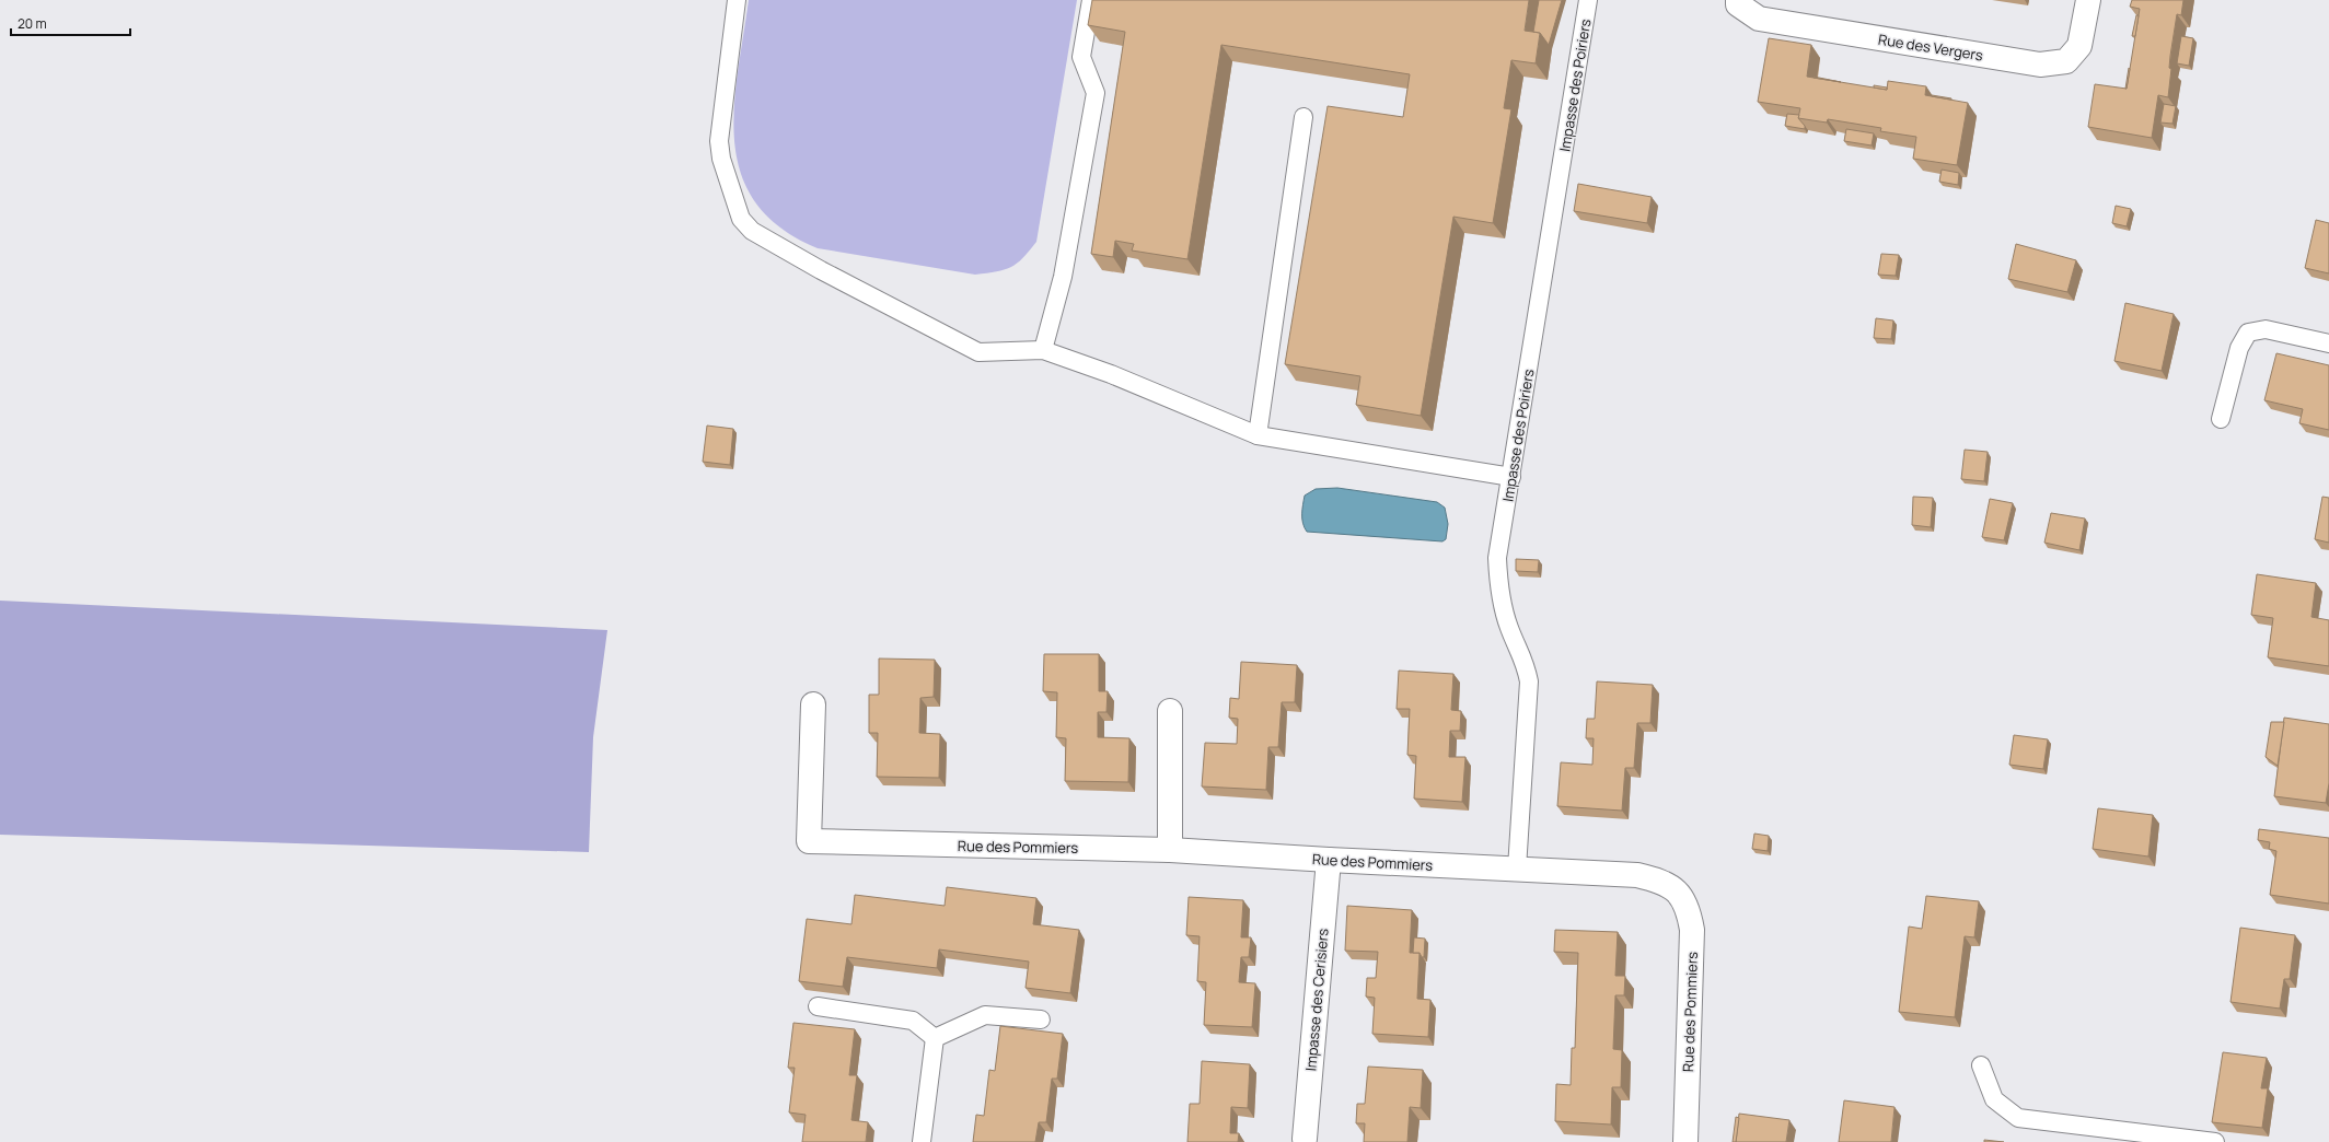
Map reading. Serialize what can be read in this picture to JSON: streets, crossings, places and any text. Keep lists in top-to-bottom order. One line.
{"streets":{"street":["Rue des Vergers","Rue des Pommiers","Impasse des Cerisiers"],"lane":["Impasse des Poiriers"]},"crossings":[["Impasse des Poiriers","Rue des Pommiers"],["Rue des Pommiers","Impasse des Cerisiers"]],"scale_bar":"20 m"}
